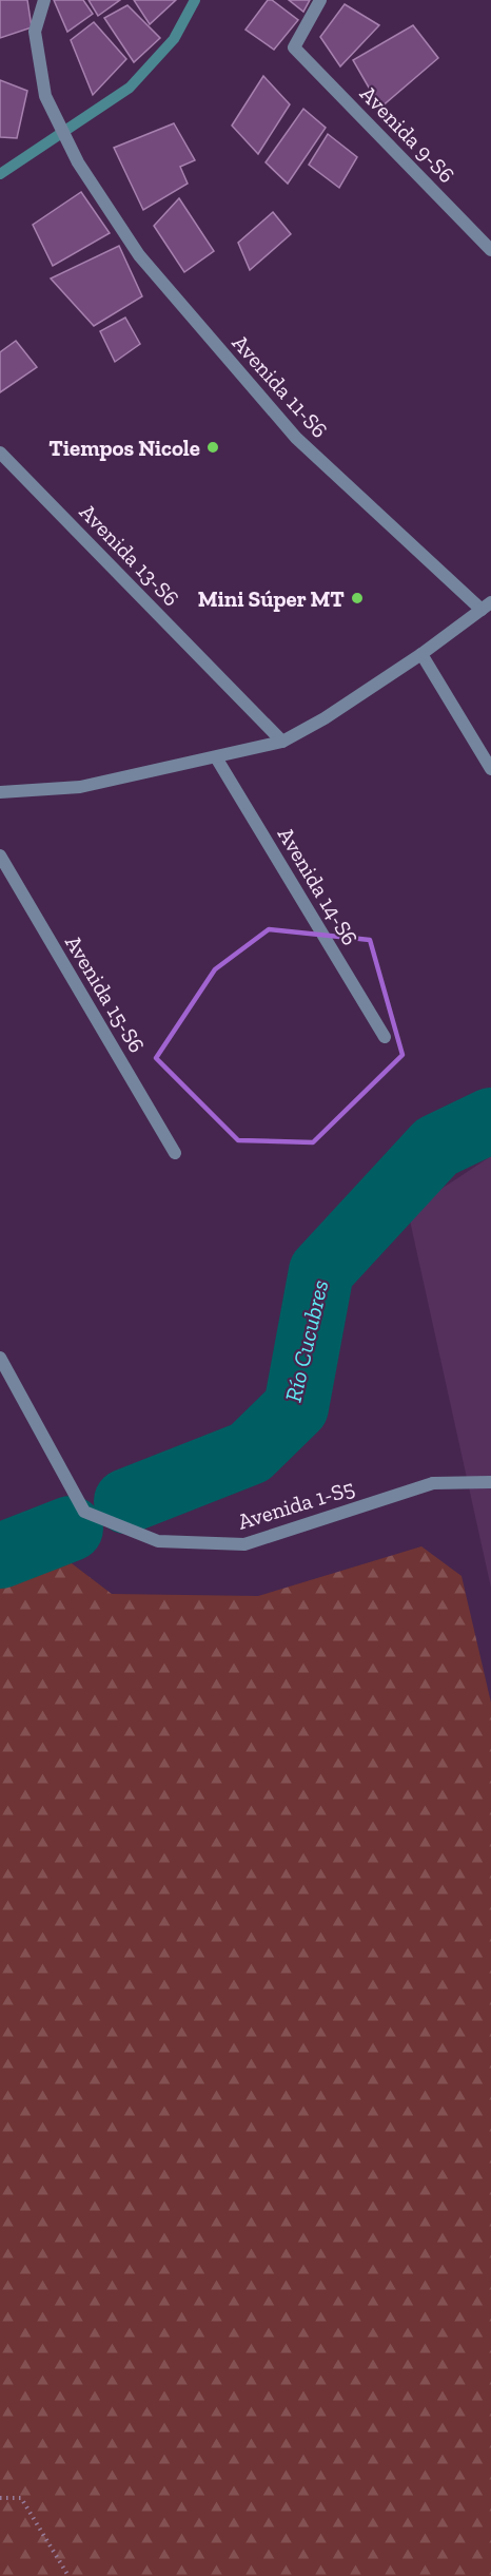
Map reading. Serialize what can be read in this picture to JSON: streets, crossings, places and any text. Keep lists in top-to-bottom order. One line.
{"streets":{"street":["Avenida 9-S6","Avenida 11-S6","Avenida 13-S6","Avenida 14-S6","Avenida 15-S6","Avenida 1-S5"]},"water":["Río Cucubres"],"places":["Tiempos Nicole","Mini Súper MT"]}
